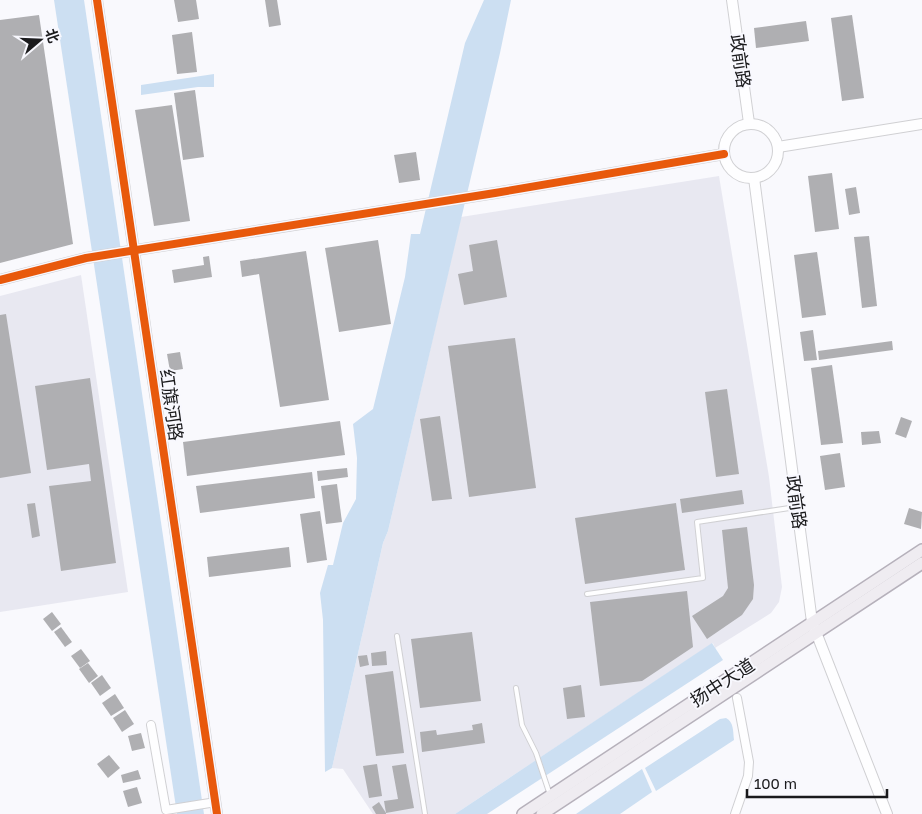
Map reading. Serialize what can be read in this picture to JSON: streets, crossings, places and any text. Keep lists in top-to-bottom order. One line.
{"streets":{"main road":["扬中大道"],"street":["政前路","红旗河路"]},"crossings":[["政前路","扬中大道"]],"scale_bar":"100 m","north":"right"}
